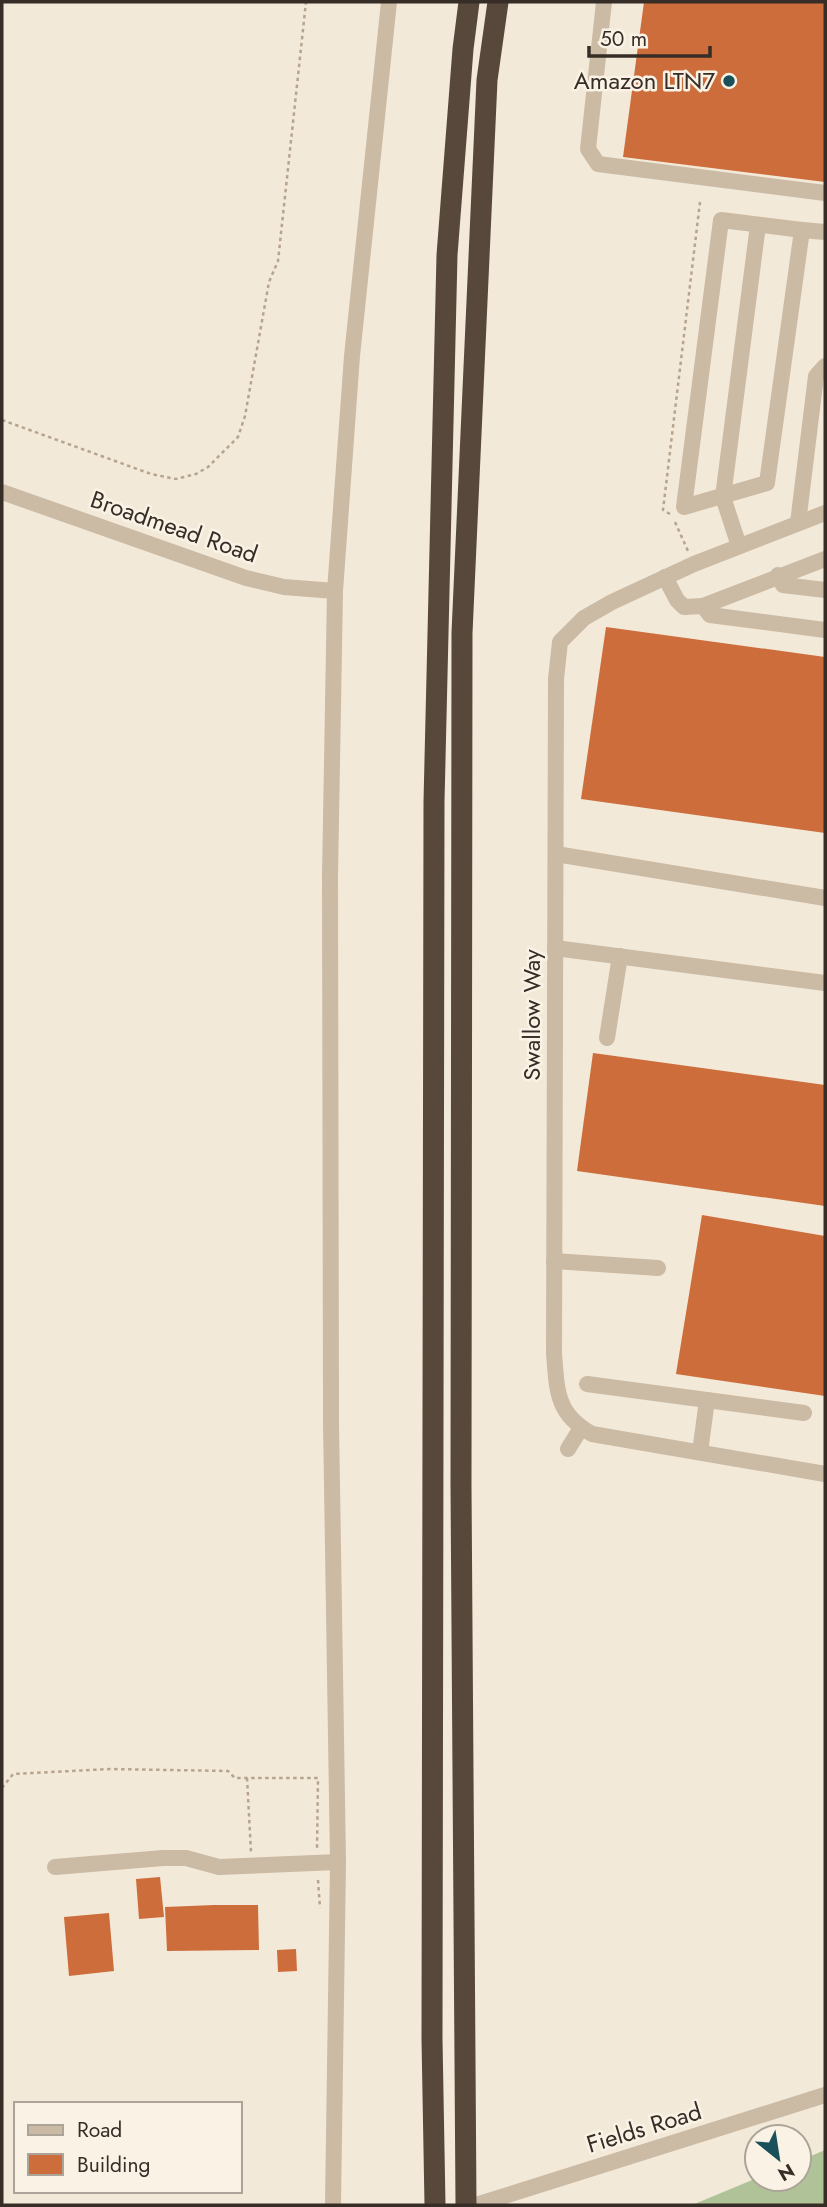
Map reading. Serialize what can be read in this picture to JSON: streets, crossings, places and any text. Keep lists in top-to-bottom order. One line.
{"streets":{"street":["Broadmead Road","Swallow Way","Fields Road"]},"places":["Amazon LTN7"],"legend":["Road","Building"],"scale_bar":"50 m","north":"bottom right"}
